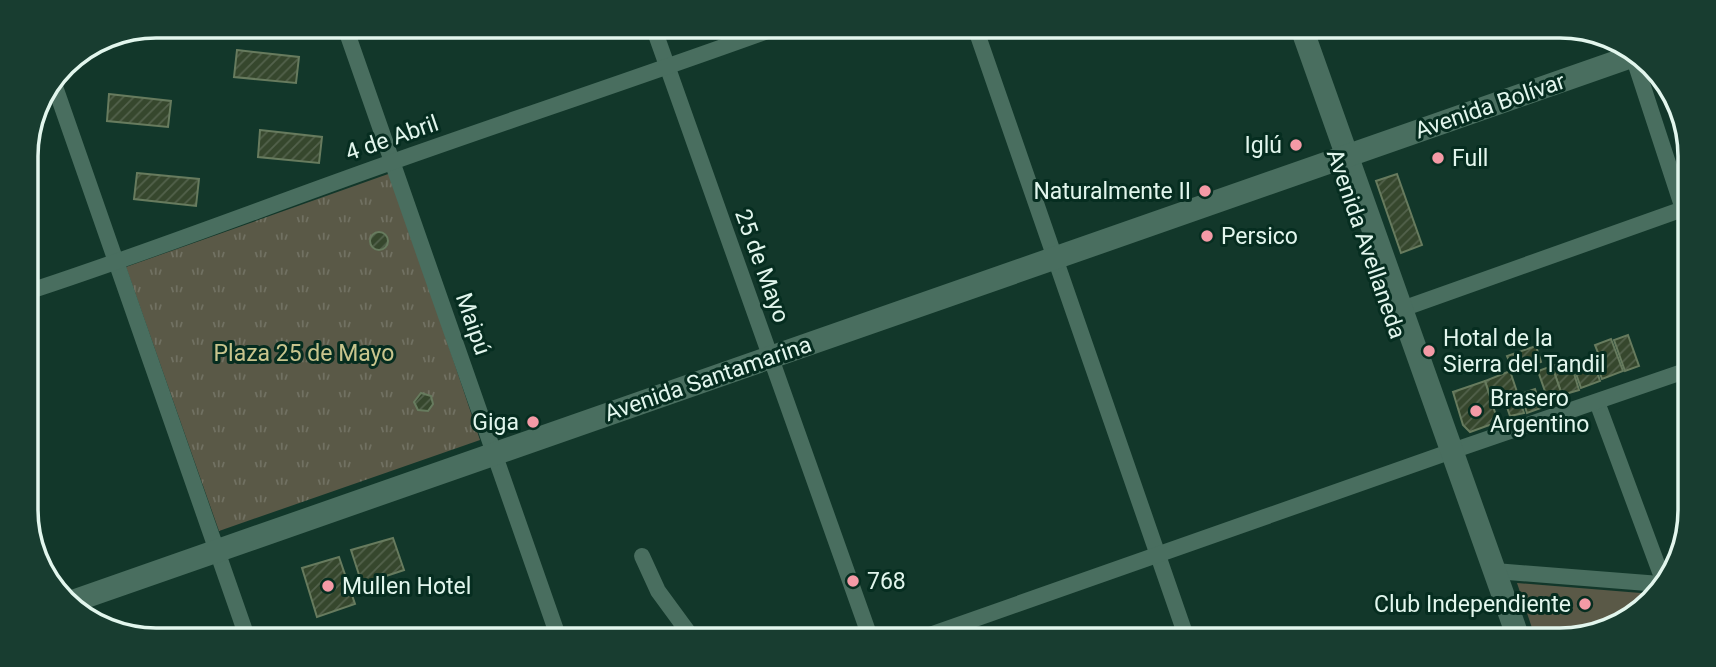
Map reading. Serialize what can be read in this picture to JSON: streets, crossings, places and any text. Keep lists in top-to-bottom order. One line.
{"streets":{"main road":["Avenida Bolívar","Avenida Avellaneda","Avenida Santamarina"],"street":["4 de Abril","25 de Mayo","Maipú"]},"crossings":[["Avenida Bolívar","Avenida Avellaneda"],["Avenida Bolívar","Avenida Santamarina"],["4 de Abril","25 de Mayo"],["4 de Abril","Maipú"],["Avenida Avellaneda","Avenida Santamarina"],["25 de Mayo","Avenida Santamarina"],["Maipú","Avenida Santamarina"]],"parks":["Plaza 25 de Mayo"],"places":["Iglú","Full","Naturalmente II","Persico","Hotal de la Sierra del Tandil","Brasero Argentino","Giga","768","Mullen Hotel","Club Independiente"]}
